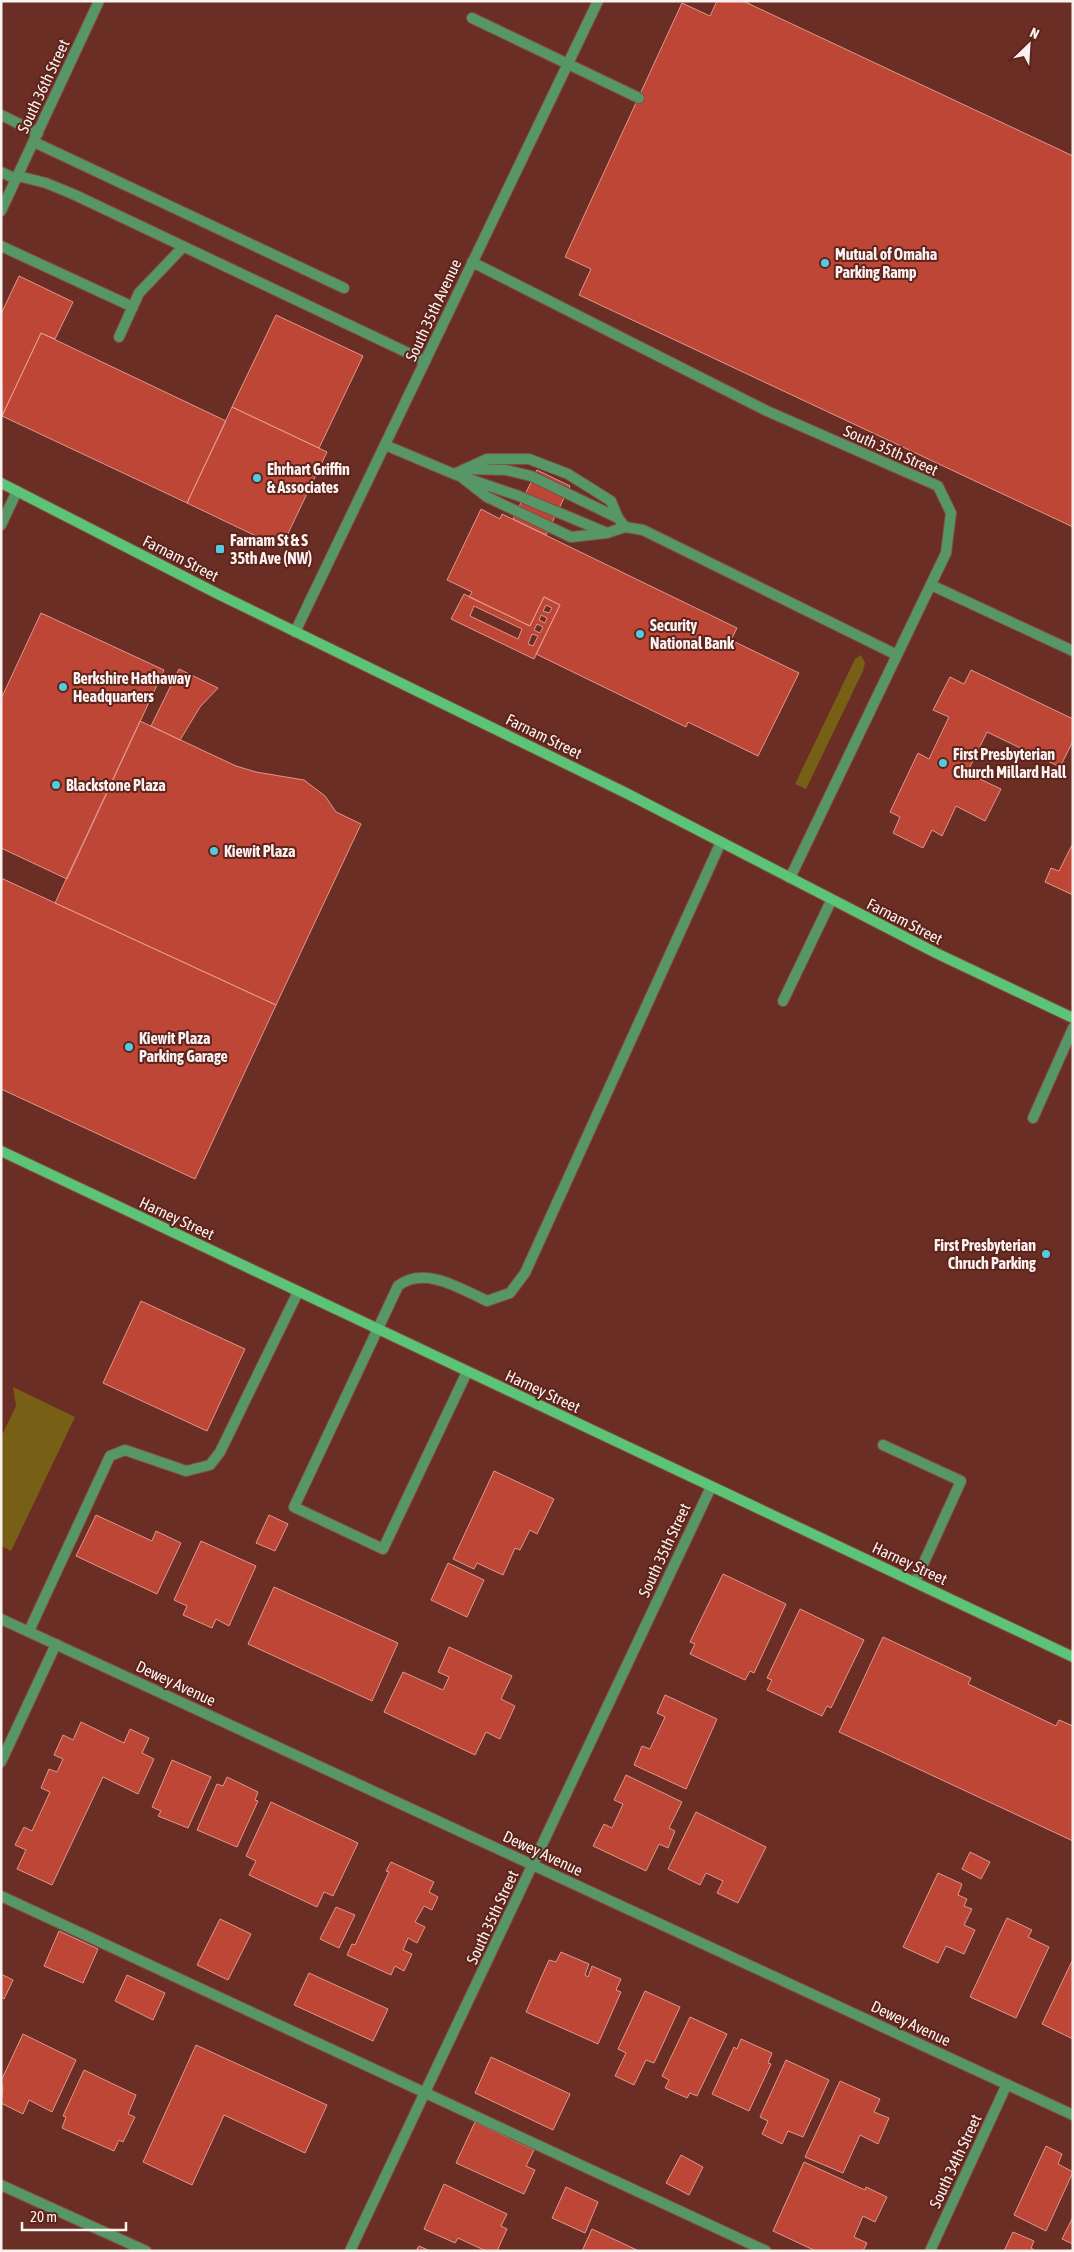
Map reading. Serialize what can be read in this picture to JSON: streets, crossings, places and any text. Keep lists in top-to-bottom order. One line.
{"streets":{"main road":["Farnam Street","Harney Street"],"street":["South 36th Street","South 35th Avenue","South 35th Street","Dewey Avenue","South 34th Street"]},"crossings":[["South 35th Avenue","South 35th Street"],["South 35th Avenue","Farnam Street"],["South 35th Street","Farnam Street"],["South 35th Street","Harney Street"],["South 35th Street","Dewey Avenue"],["Dewey Avenue","South 34th Street"]],"places":{"other":["Mutual of Omaha Parking Ramp","Ehrhart Griffin & Associates","Security National Bank","Berkshire Hathaway Headquarters","First Presbyterian Church Millard Hall","Blackstone Plaza","Kiewit Plaza","Kiewit Plaza Parking Garage","First Presbyterian Chruch Parking"],"transit":["Farnam St & S 35th Ave (NW)"]},"scale_bar":"20 m","north":"top right"}
